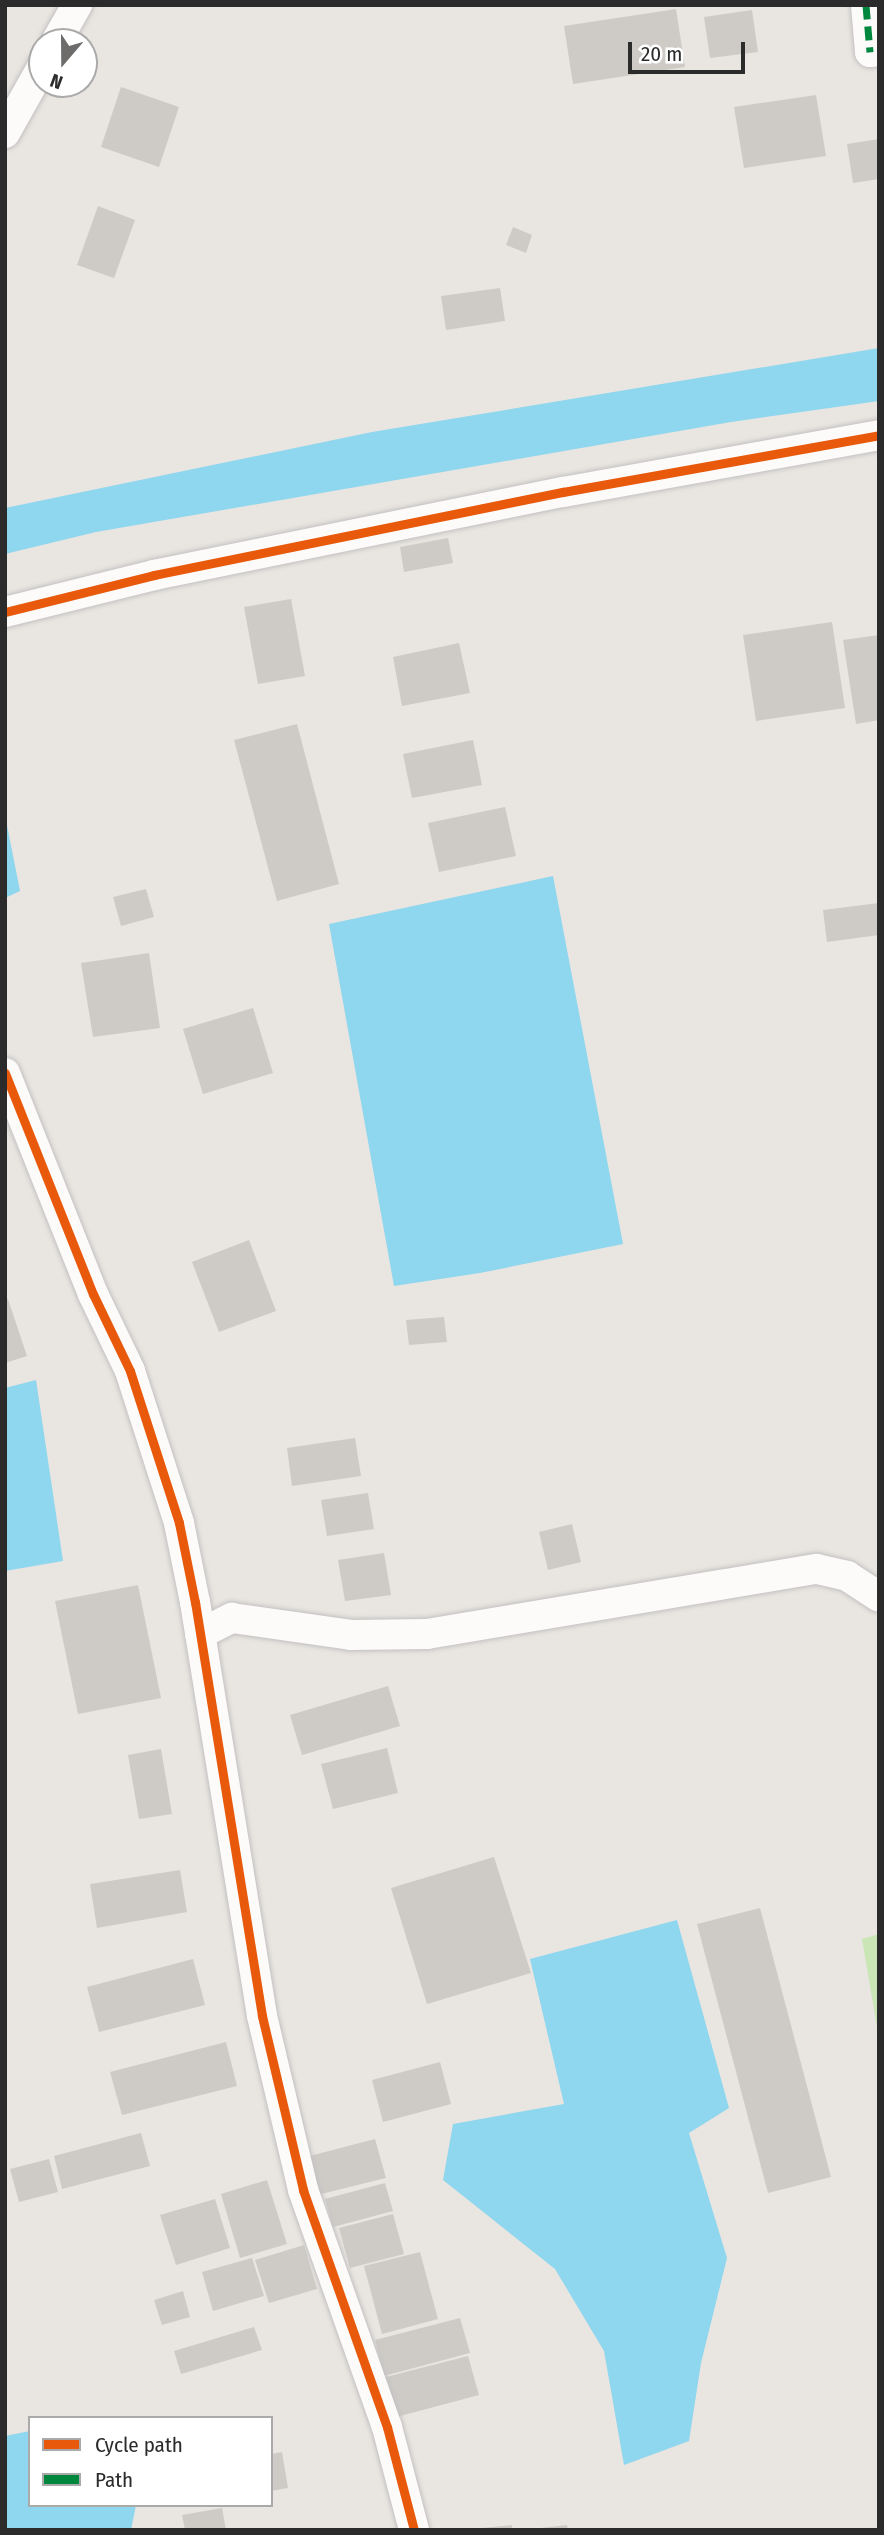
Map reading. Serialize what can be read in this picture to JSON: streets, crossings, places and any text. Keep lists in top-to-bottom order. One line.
{"legend":["Cycle path","Path"],"scale_bar":"20 m","north":"bottom"}
